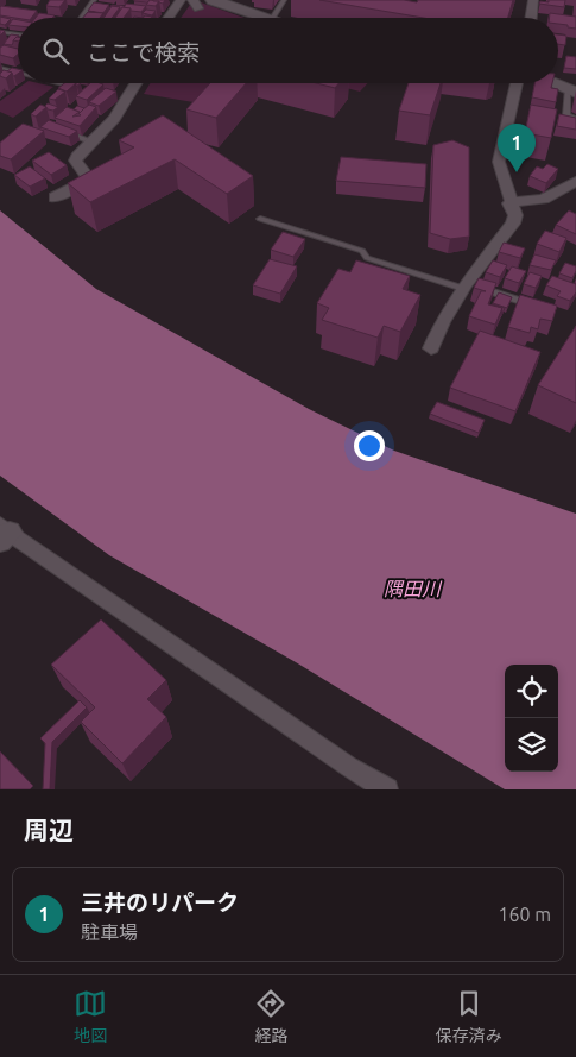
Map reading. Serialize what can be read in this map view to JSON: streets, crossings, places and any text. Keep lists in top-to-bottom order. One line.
{"water":["隅田川"],"page":{"search":"ここで検索","pins":"1","heading":"周辺","list":[{"mark":"1","name":"三井のリパーク","note":"駐車場","value":"160 m"}],"nav":["地図","経路","保存済み"]}}
